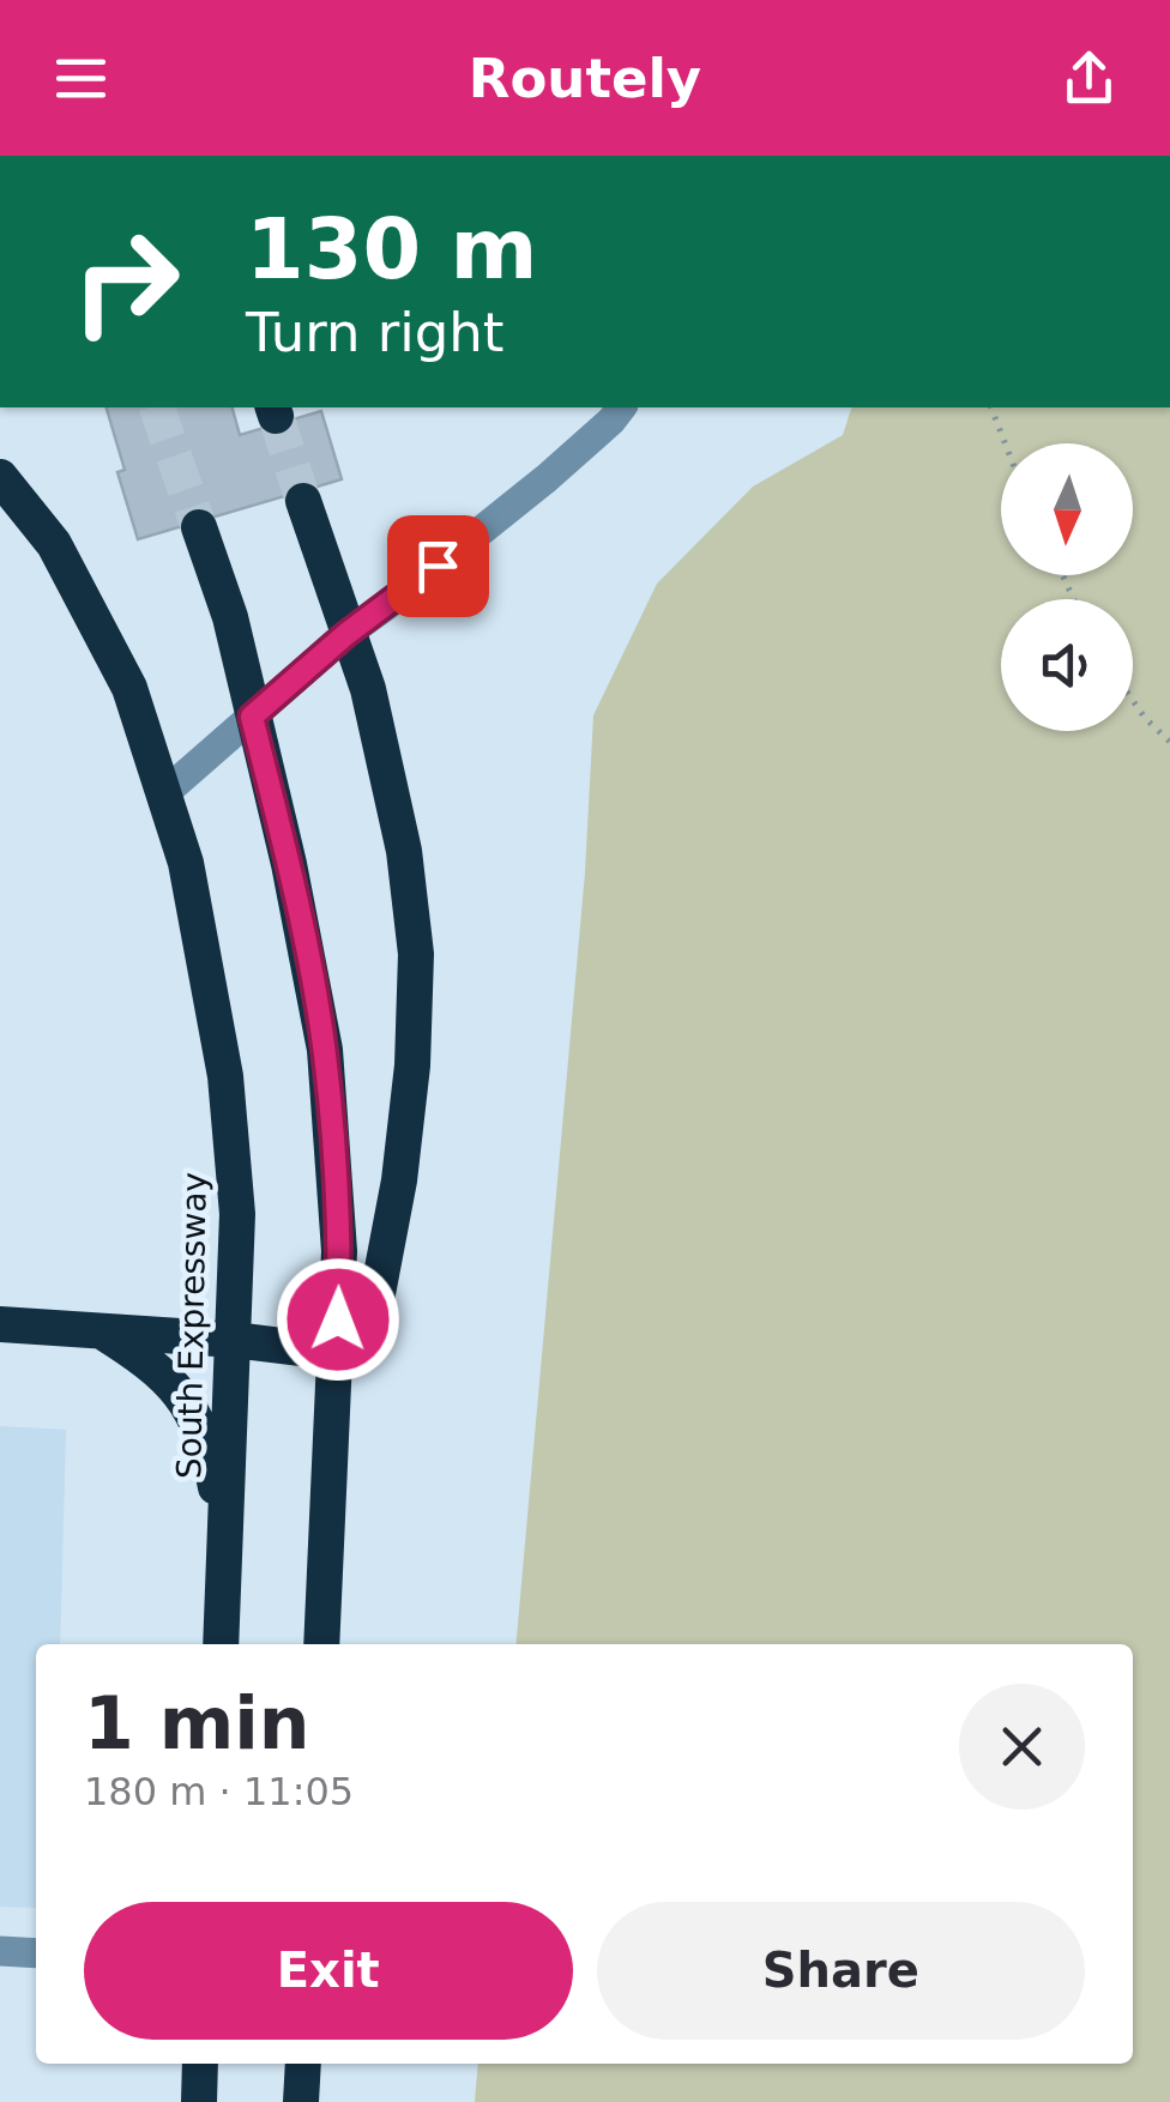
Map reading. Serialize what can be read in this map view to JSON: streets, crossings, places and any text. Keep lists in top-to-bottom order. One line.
{"streets":{"highway":["South Expressway"]},"north":"bottom","page":{"header":"Routely","turn":["130 m","Turn right"],"heading":["1 min","180 m · 11:05"],"buttons":["Exit","Share"]}}
